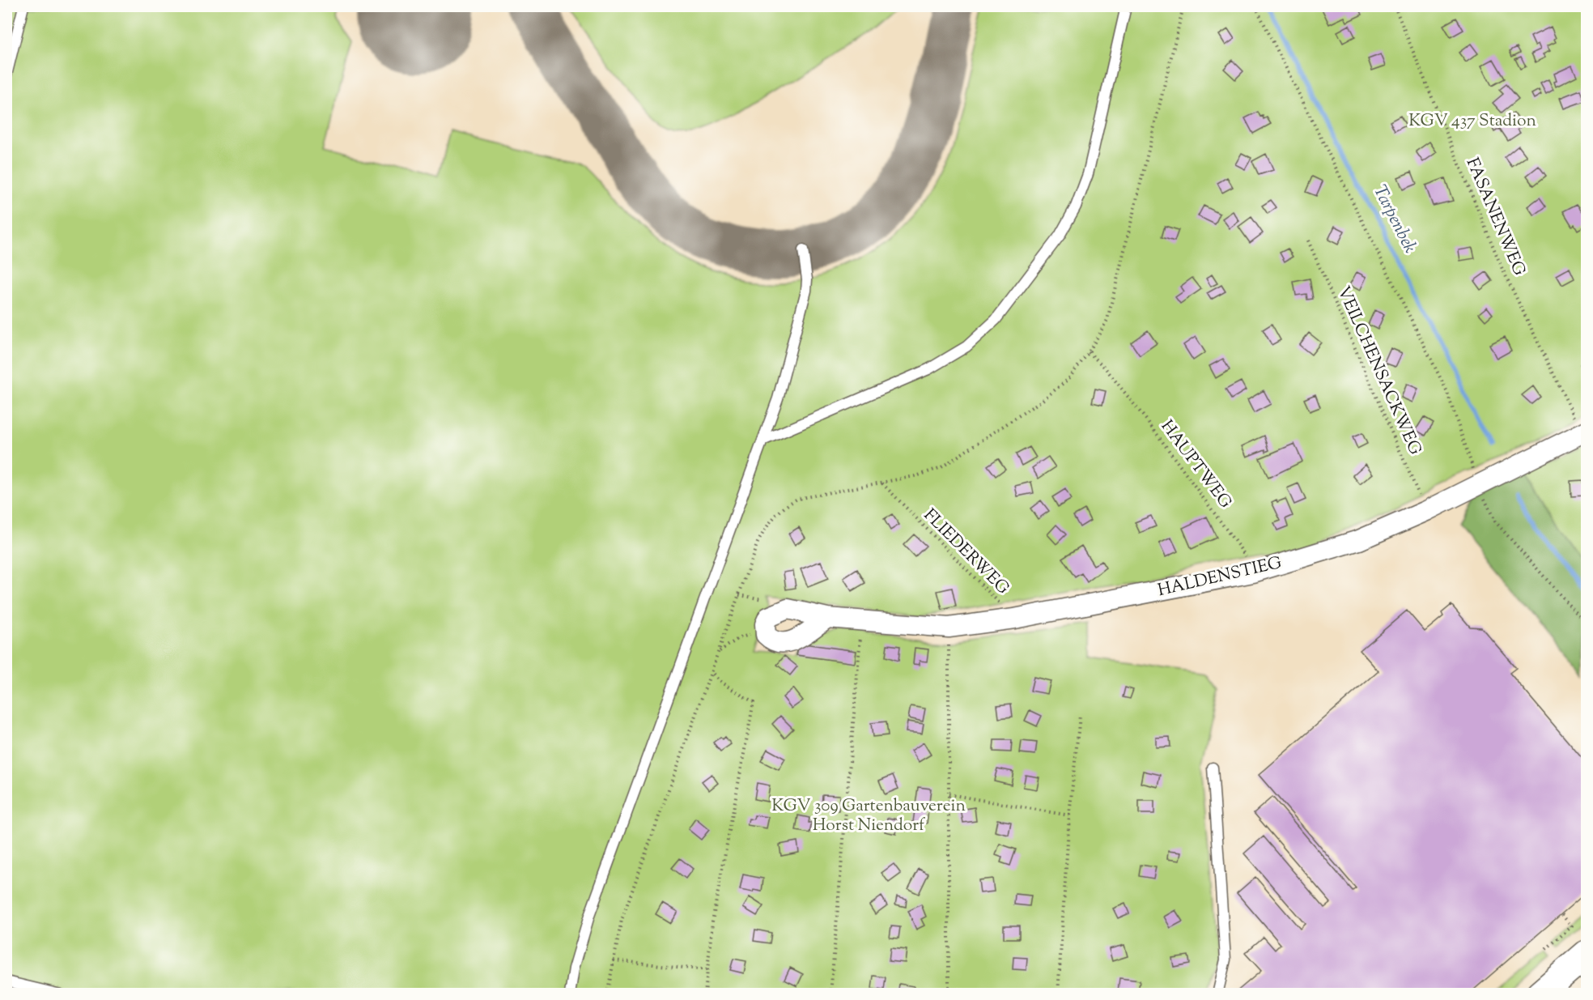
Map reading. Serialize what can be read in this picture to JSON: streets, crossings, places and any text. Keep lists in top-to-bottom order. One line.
{"streets":{"street":["HALDENSTIEG"],"path":["FASANENWEG","VEILCHENSACKWEG","HAUPTWEG","FLIEDERWEG"]},"crossings":[["FASANENWEG","HALDENSTIEG"],["VEILCHENSACKWEG","HALDENSTIEG"],["HAUPTWEG","HALDENSTIEG"],["FLIEDERWEG","HALDENSTIEG"]],"water":["Tarpenbek"],"parks":["KGV 437 Stadion","KGV 309 Gartenbauverein Horst Niendorf"]}
